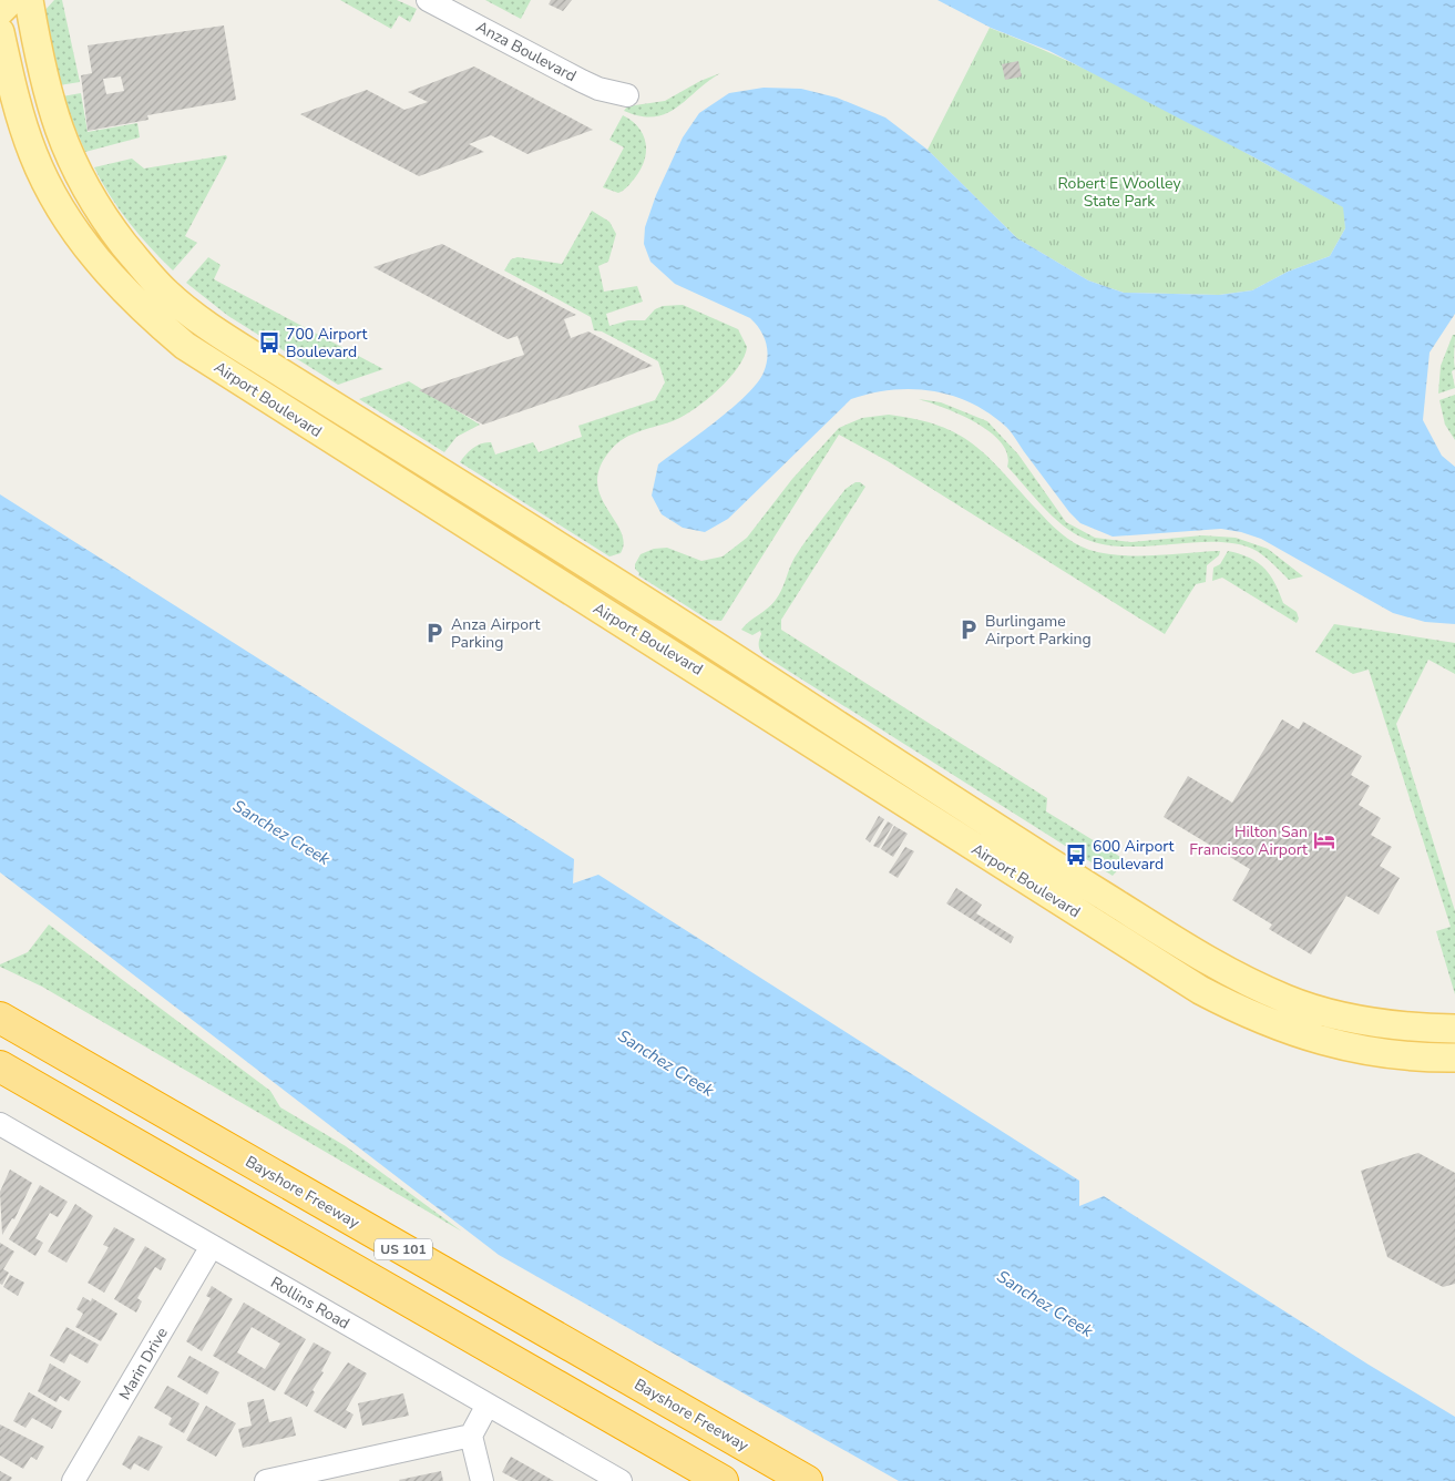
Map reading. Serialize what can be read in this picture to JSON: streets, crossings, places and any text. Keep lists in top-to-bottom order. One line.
{"streets":{"highway":["Bayshore Freeway","US 101"],"main road":["Airport Boulevard"],"street":["Anza Boulevard","Rollins Road","Marin Drive"]},"crossings":[["Rollins Road","Marin Drive"]],"water":["Sanchez Creek"],"parks":["Robert E Woolley State Park"],"places":{"bus stop":["700 Airport Boulevard","600 Airport Boulevard"],"parking":["Burlingame Airport Parking","Anza Airport Parking"],"hotel":["Hilton San Francisco Airport"]}}
